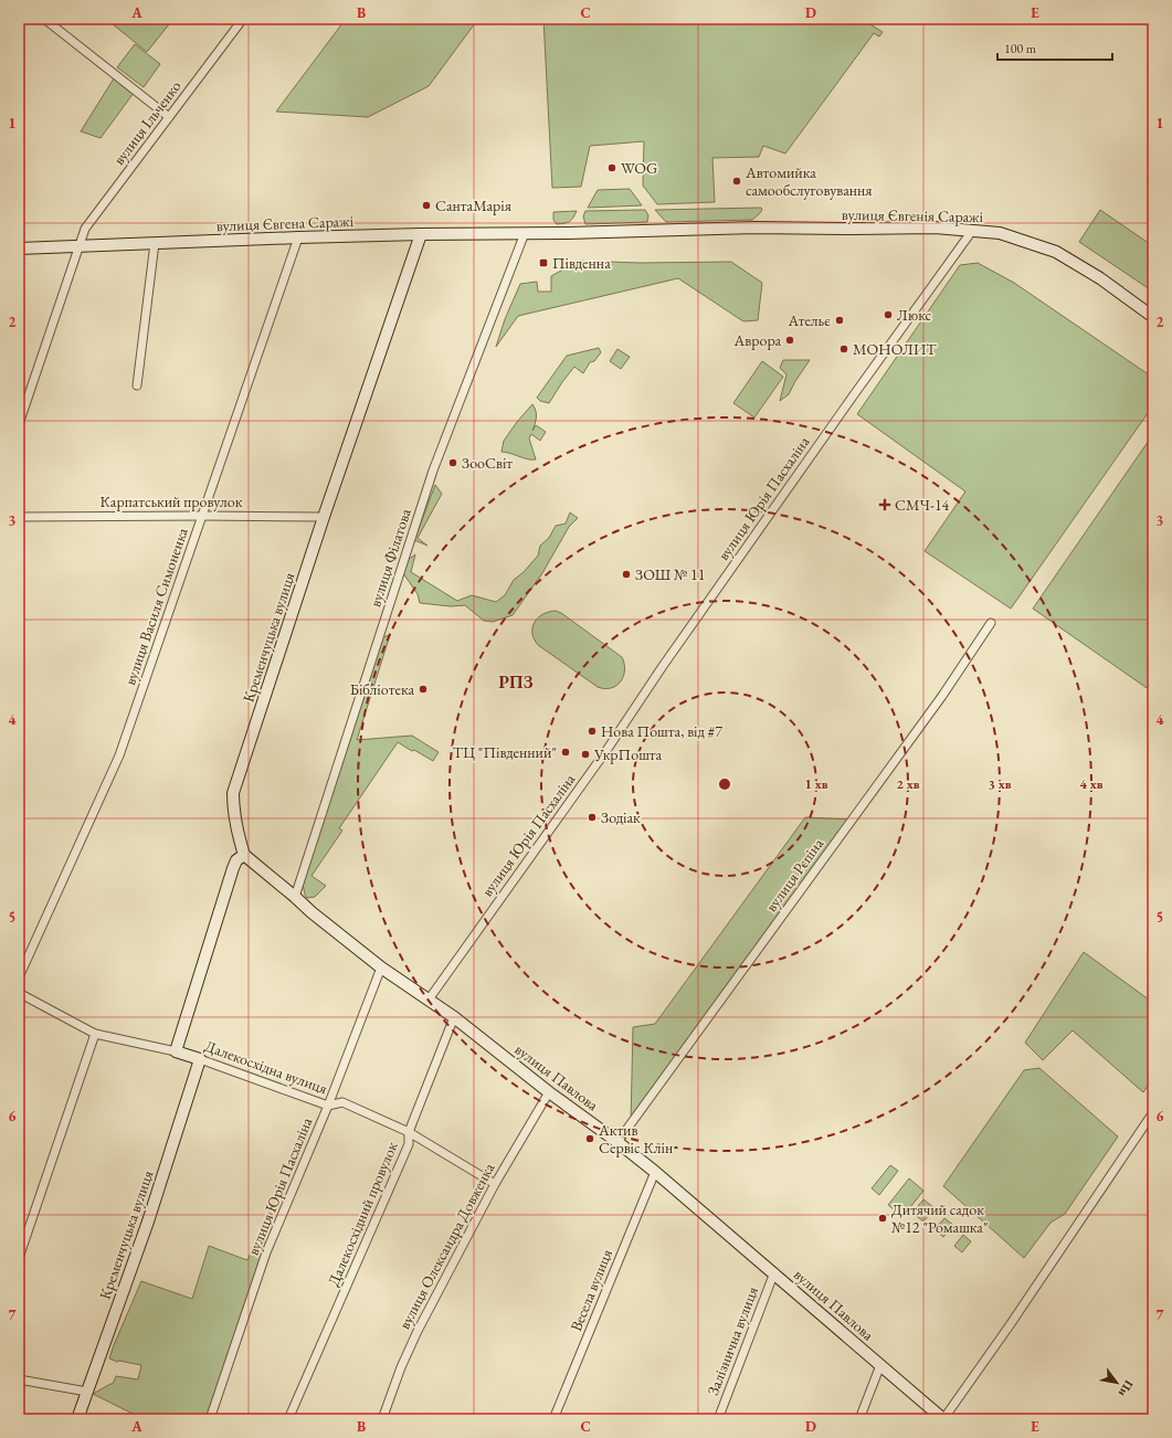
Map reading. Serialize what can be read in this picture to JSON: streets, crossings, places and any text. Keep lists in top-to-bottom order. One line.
{"streets":{"street":["вулиця Ільченко","вулиця Євгенія Саражі","вулиця Євгена Саражі","вулиця Юрія Пасхаліна","Карпатський провулок","вулиця Філатова","вулиця Василя Симоненка","Кременчуцька вулиця","вулиця Рєпіна","Далекосхідна вулиця","вулиця Павлова","Далекосхідний провулок","вулиця Олександра Довженка","Весела вулиця","Залізнична вулиця"]},"crossings":[["вулиця Ільченко","вулиця Євгена Саражі"],["вулиця Євгенія Саражі","вулиця Євгена Саражі"],["вулиця Євгенія Саражі","вулиця Юрія Пасхаліна"],["вулиця Євгена Саражі","вулиця Філатова"],["вулиця Євгена Саражі","вулиця Василя Симоненка"],["вулиця Євгена Саражі","Кременчуцька вулиця"],["вулиця Юрія Пасхаліна","Далекосхідна вулиця"],["вулиця Юрія Пасхаліна","вулиця Павлова"],["Карпатський провулок","вулиця Василя Симоненка"],["Карпатський провулок","Кременчуцька вулиця"],["вулиця Філатова","вулиця Павлова"],["Кременчуцька вулиця","Далекосхідна вулиця"],["Кременчуцька вулиця","вулиця Павлова"],["вулиця Рєпіна","вулиця Павлова"],["Далекосхідна вулиця","Далекосхідний провулок"],["Далекосхідна вулиця","вулиця Олександра Довженка"],["вулиця Павлова","Далекосхідний провулок"],["вулиця Павлова","вулиця Олександра Довженка"],["вулиця Павлова","Весела вулиця"],["вулиця Павлова","Залізнична вулиця"]],"districts":["РПЗ"],"places":{"other":["WOG","Автомийка самообслуговування","СантаМарія","Люкс","Ательє","Аврора","МОНОЛИТ","ЗооСвiт","ЗОШ № 11","Бібліотека","Нова Пошта, від #7","ТЦ \"Південний\"","УкрПошта","Зодіак","Актив Сервiс Клiн","Дитячий садок №12 \"Ромашка\""],"transit":["Південна"],"health":["СМЧ-14"]},"scale_bar":"100 m","north":"bottom right","grid":{"columns":["A","B","C","D","E"],"rows":["1","2","3","4","5","6","7"]},"rings":["1 хв","2 хв","3 хв","4 хв"]}
